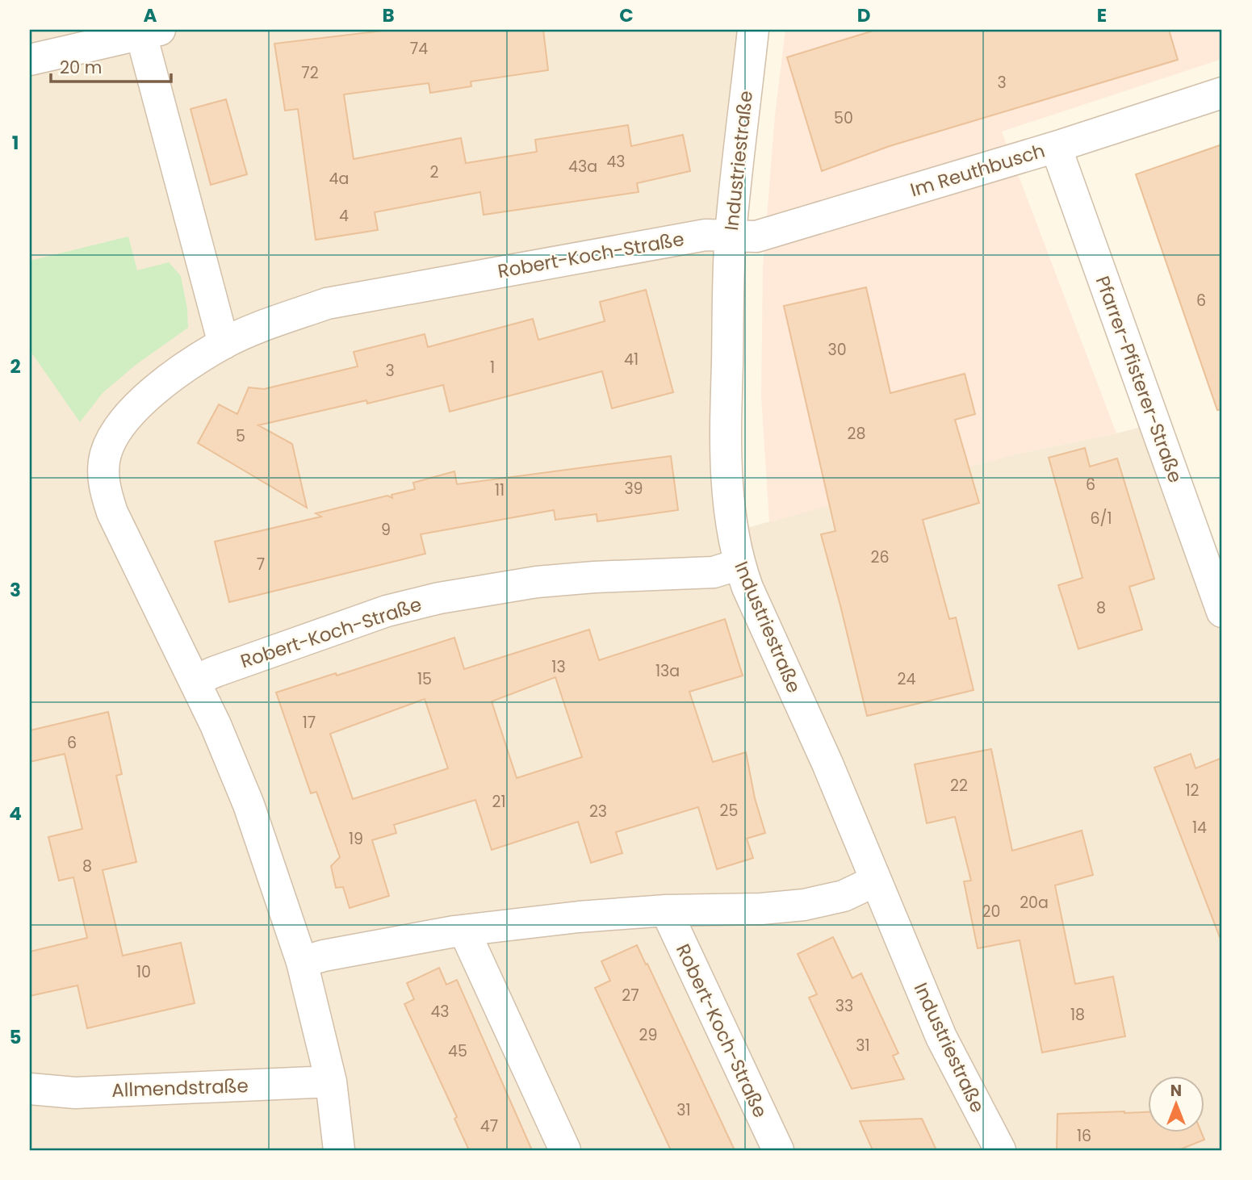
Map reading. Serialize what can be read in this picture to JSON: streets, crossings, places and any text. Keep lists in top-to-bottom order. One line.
{"streets":{"street":["Industriestraße","Im Reuthbusch","Robert-Koch-Straße","Pfarrer-Pfisterer-Straße","Allmendstraße"]},"crossings":[["Industriestraße","Im Reuthbusch"],["Industriestraße","Robert-Koch-Straße"],["Im Reuthbusch","Robert-Koch-Straße"],["Im Reuthbusch","Pfarrer-Pfisterer-Straße"],["Robert-Koch-Straße","Allmendstraße"]],"house_numbers":["74","72","3","50","43","43a","2","4a","4","6","30","41","1","3","28","5","6","39","11","6/1","9","26","7","8","13","13a","15","24","17","6","22","12","21","25","23","14","19","8","20a","20","10","27","33","43","18","29","31","45","31","47","16"],"scale_bar":"20 m","north":"top","grid":{"columns":["A","B","C","D","E"],"rows":["1","2","3","4","5"]}}
